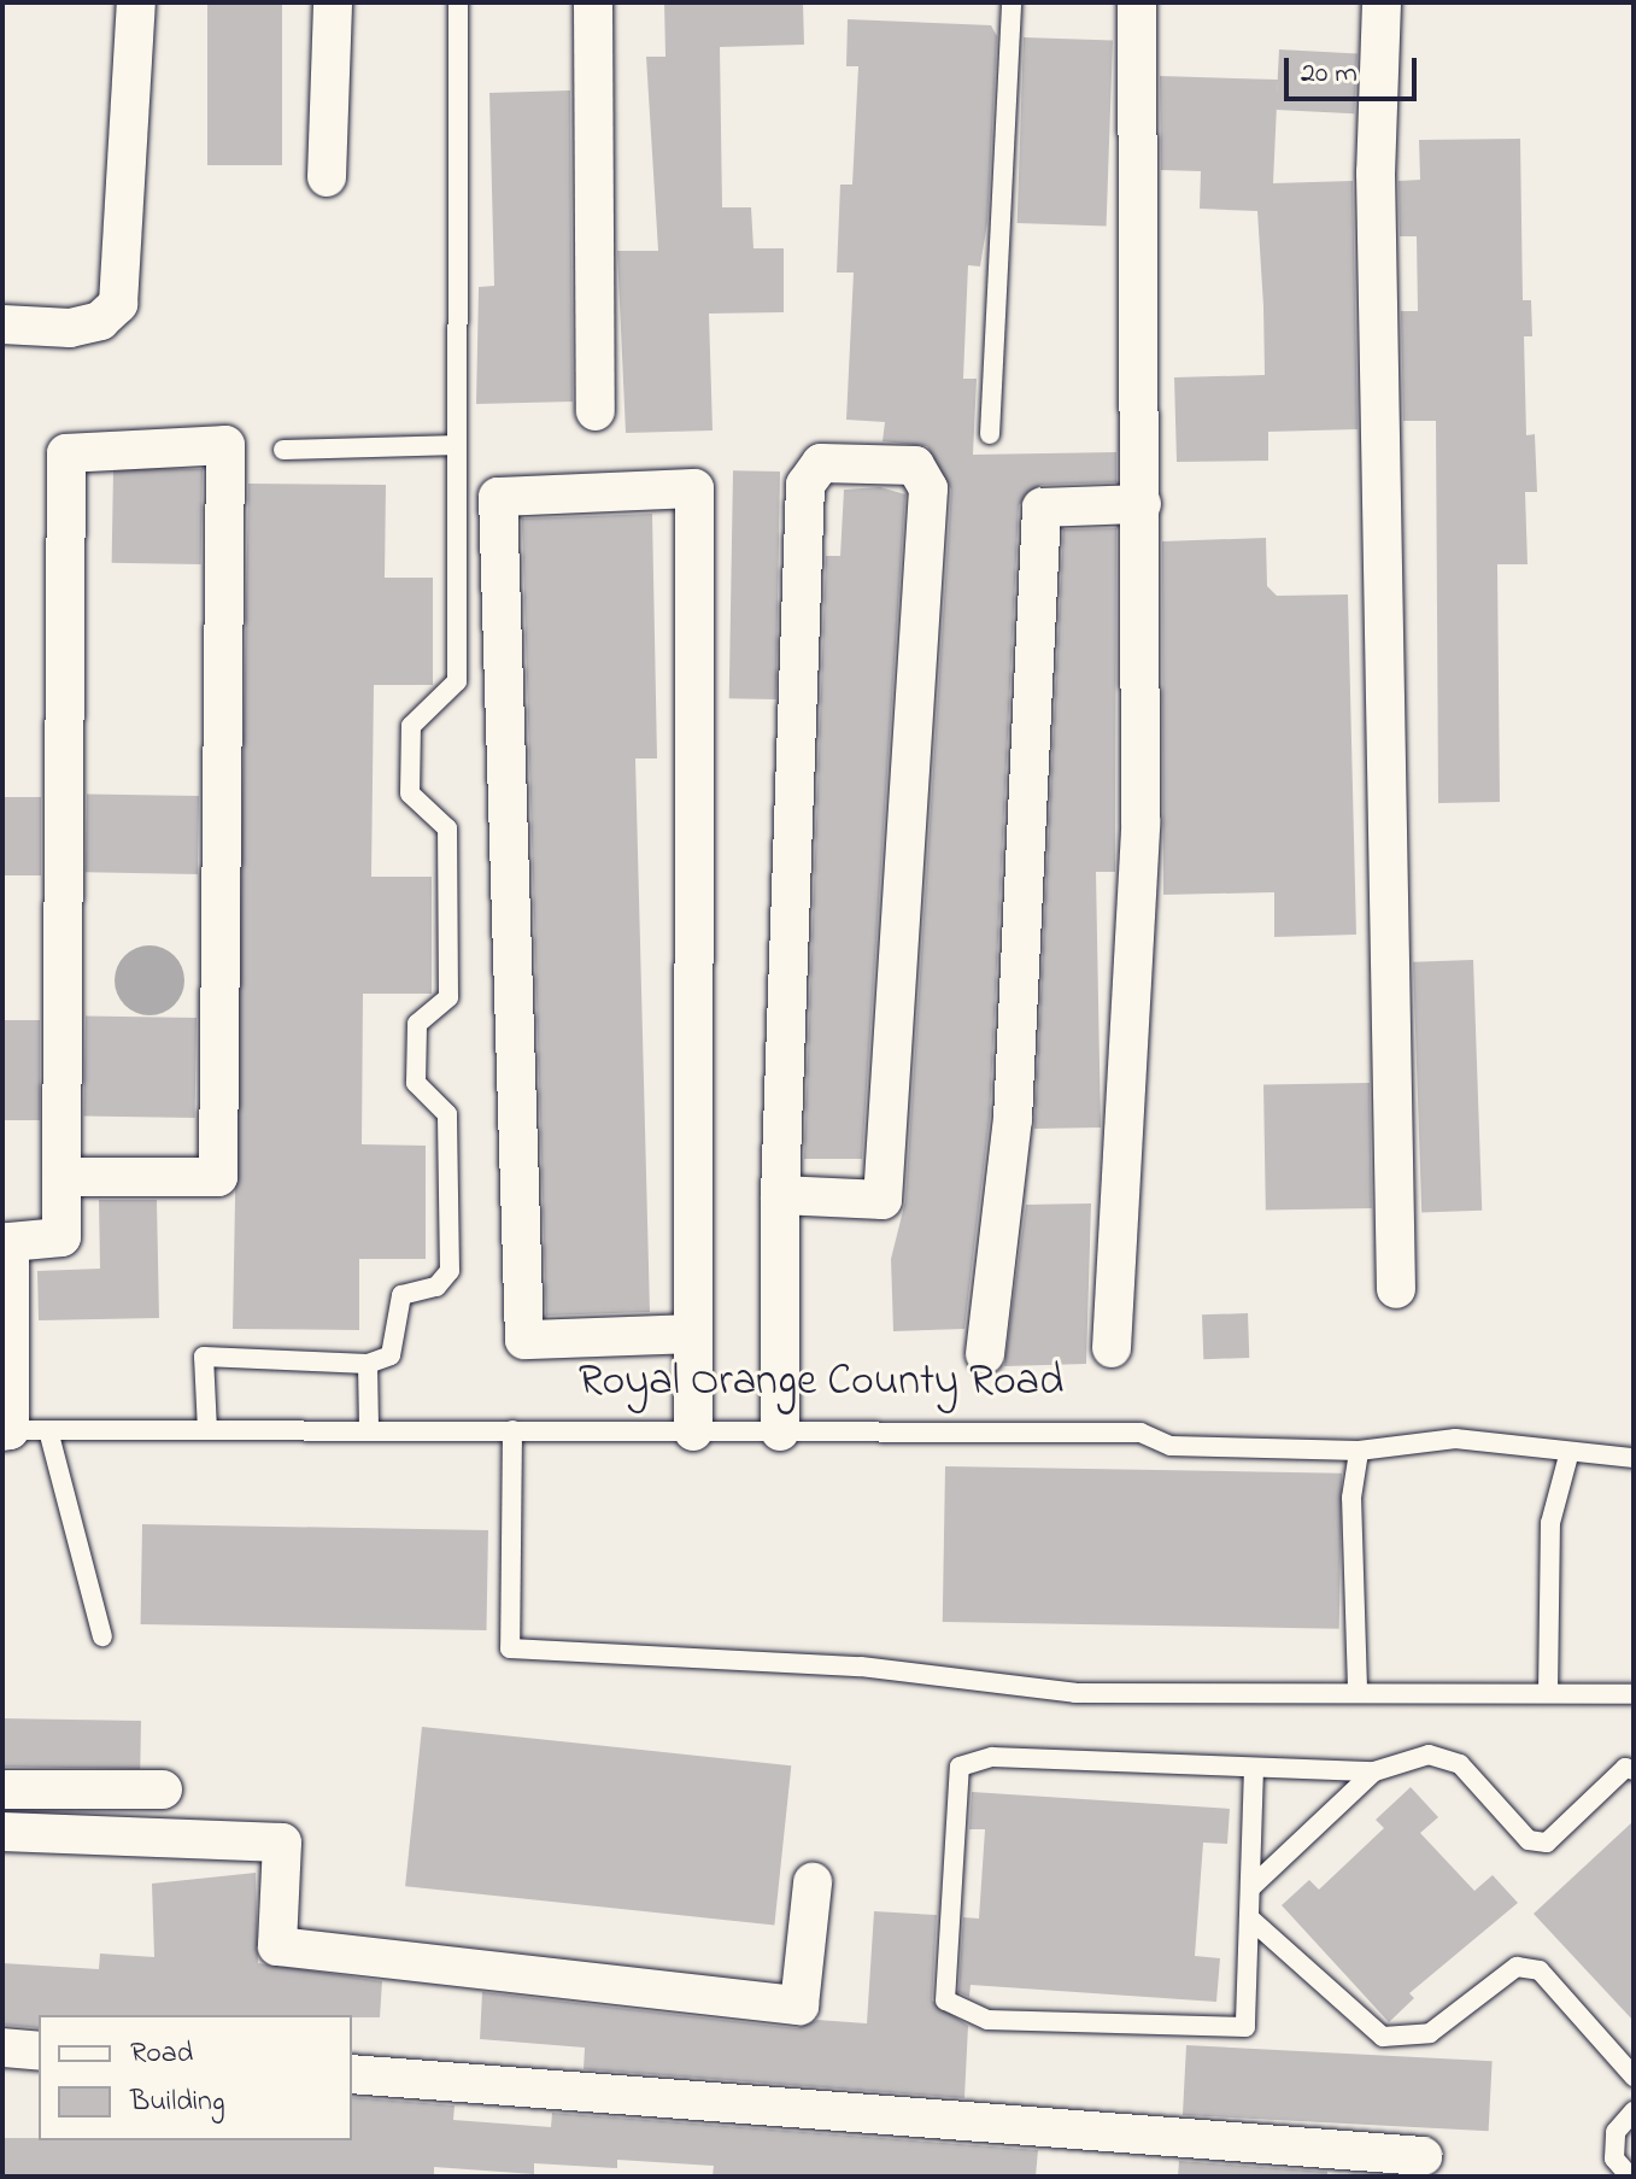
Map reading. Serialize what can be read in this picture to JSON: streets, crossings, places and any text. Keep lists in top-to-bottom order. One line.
{"streets":{"lane":["Royal Orange County Road"]},"legend":["Road","Building"],"scale_bar":"20 m"}
